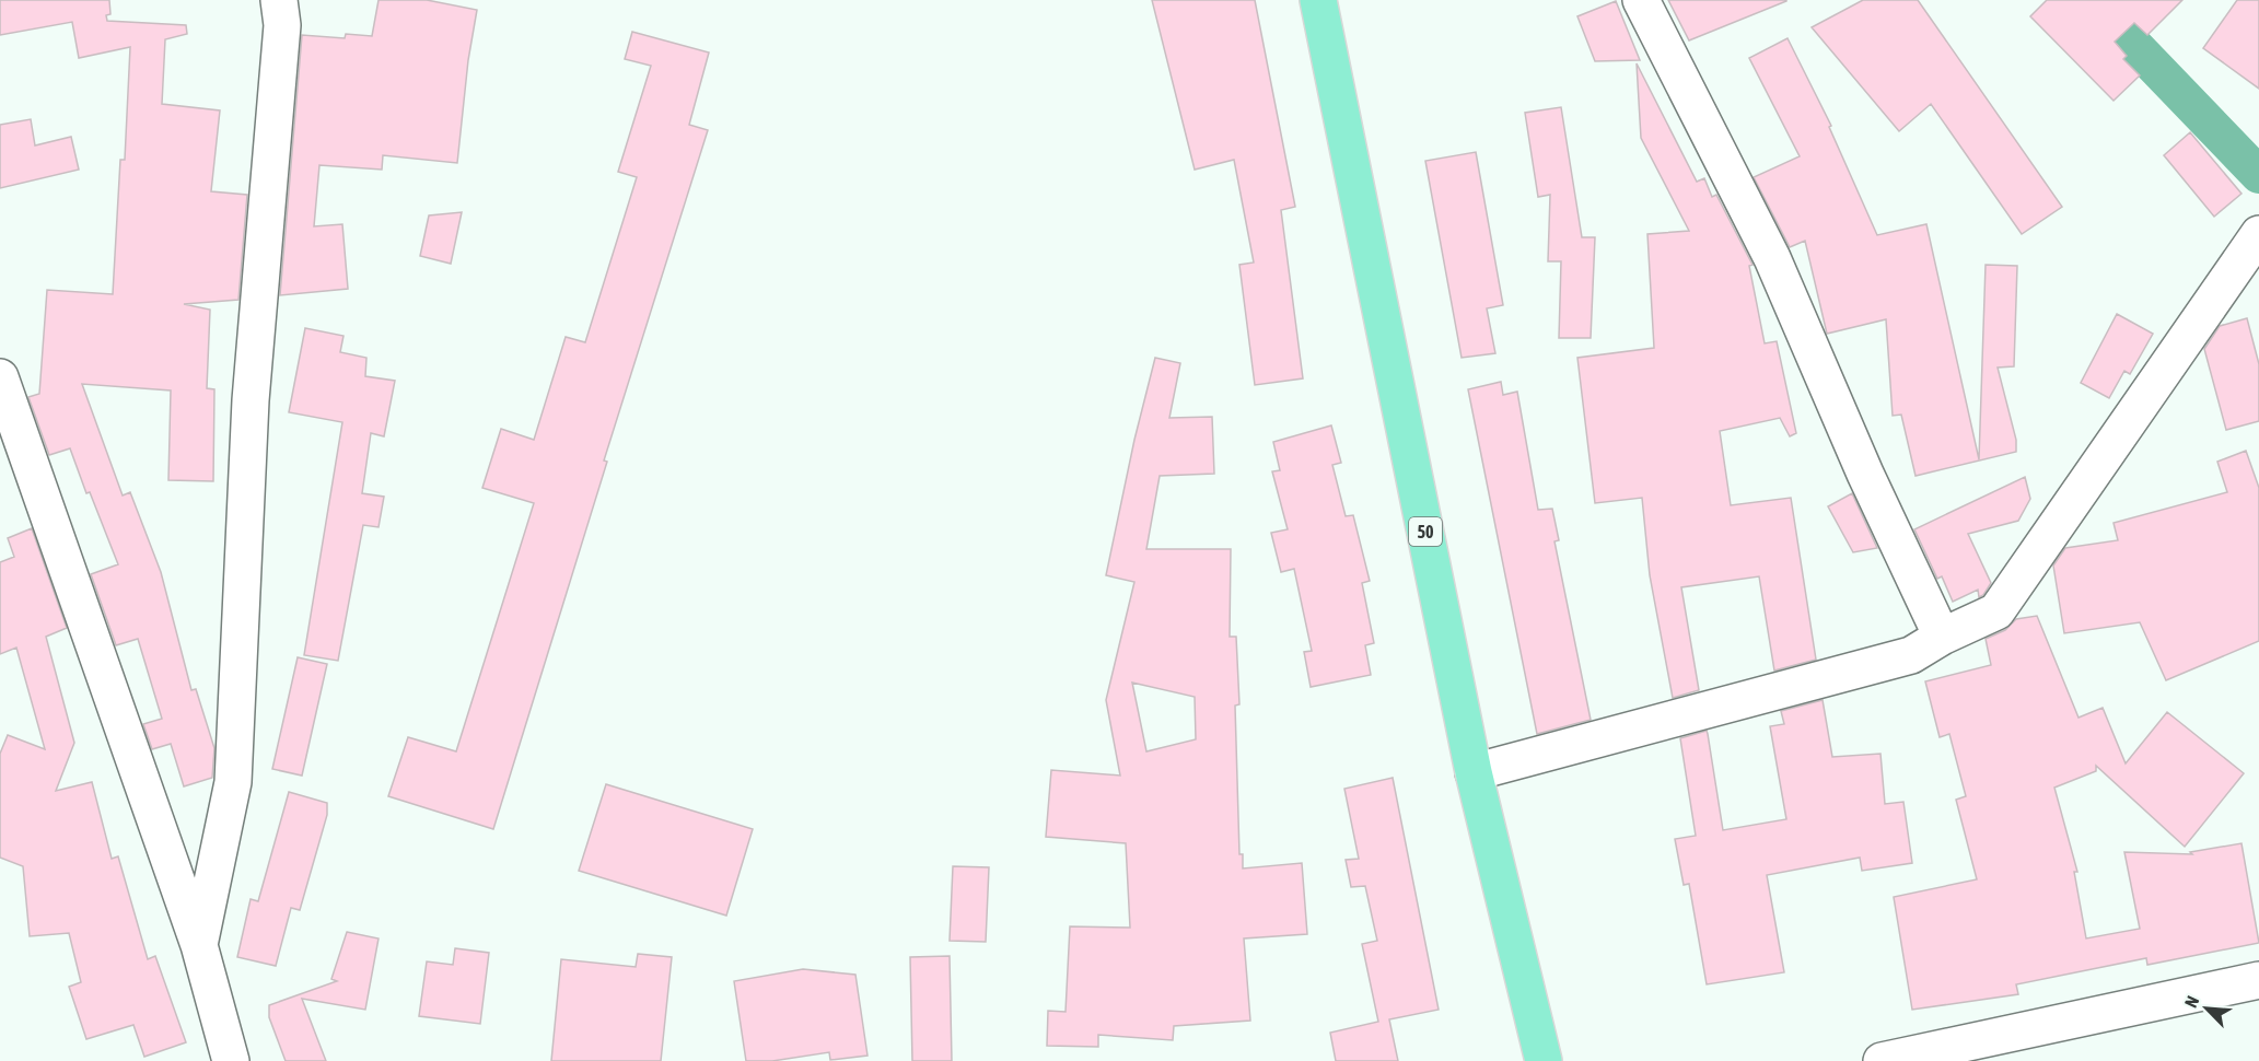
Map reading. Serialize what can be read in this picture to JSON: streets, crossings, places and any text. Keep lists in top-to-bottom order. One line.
{"streets":{"main road":["50"]},"north":"top left"}
